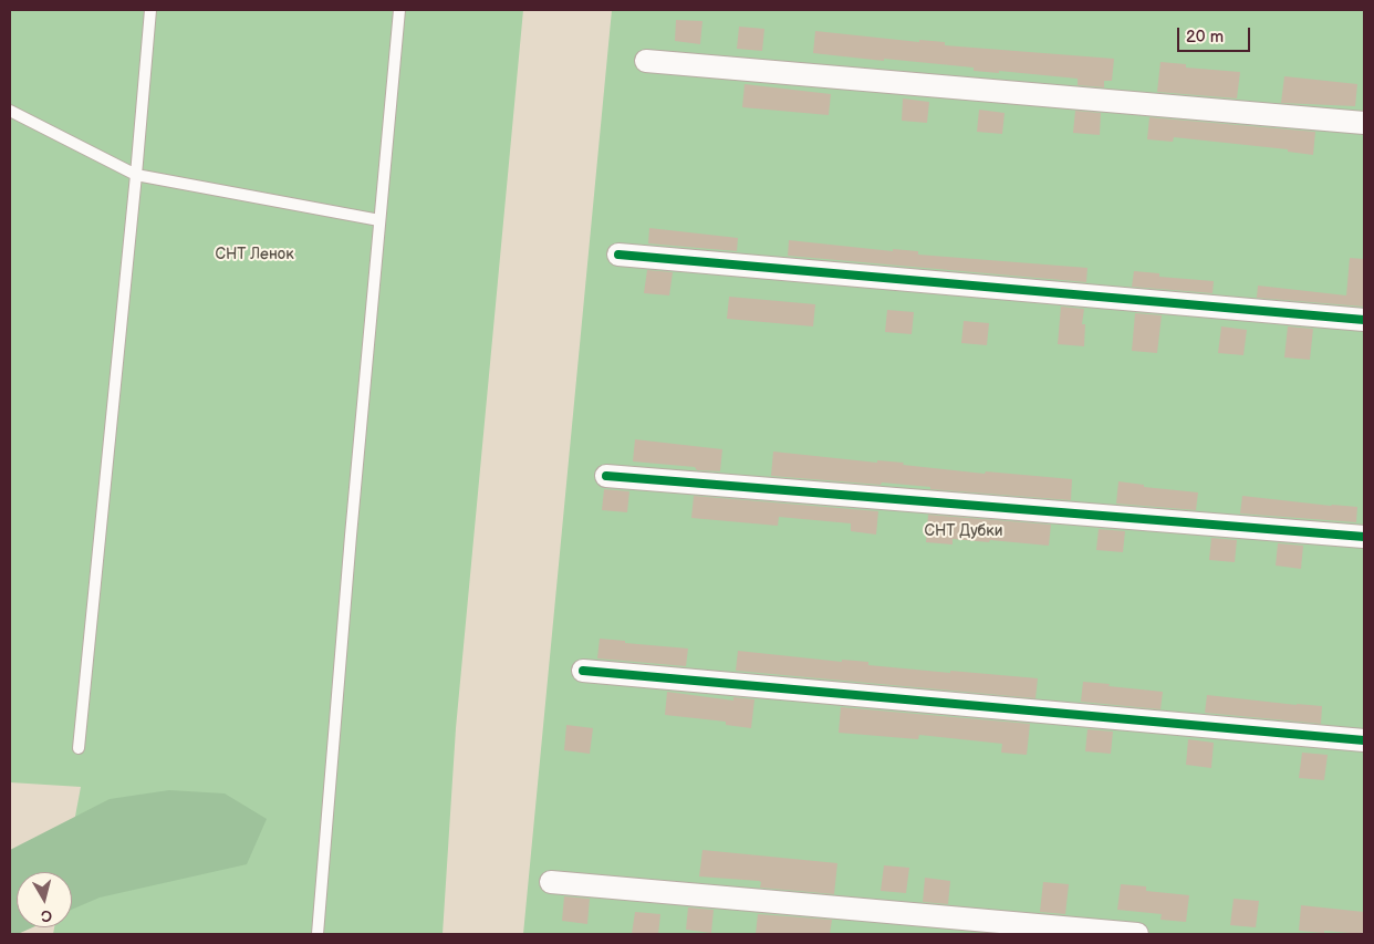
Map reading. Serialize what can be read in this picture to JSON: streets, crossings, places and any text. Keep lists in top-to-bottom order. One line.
{"parks":["СНТ Ленок","СНТ Дубки"],"scale_bar":"20 m","north":"bottom"}
